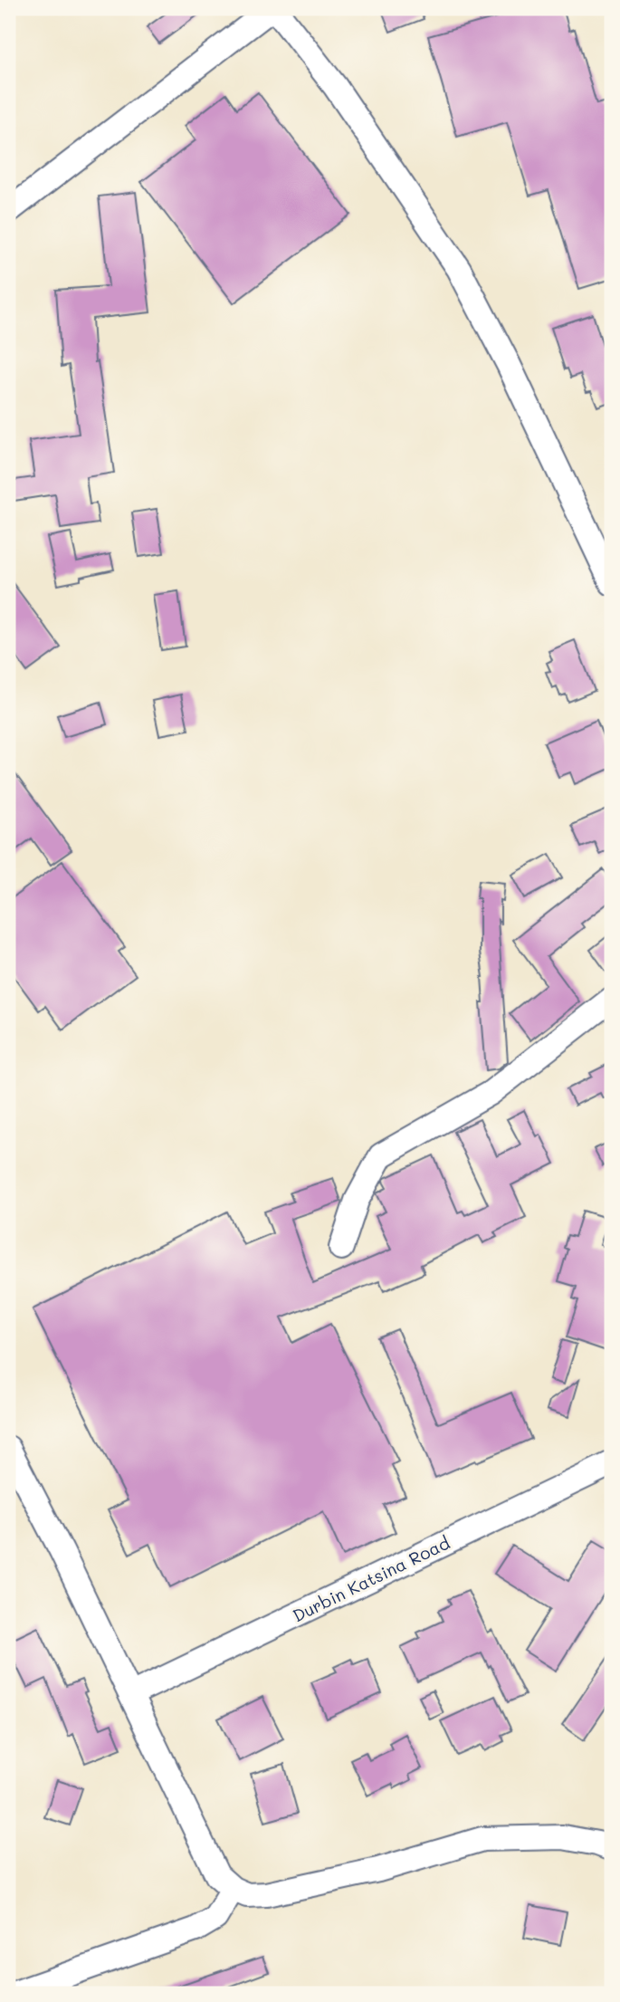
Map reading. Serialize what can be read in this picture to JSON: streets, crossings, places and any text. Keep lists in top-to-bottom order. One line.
{"streets":{"street":["Durbin Katsina Road"]}}
